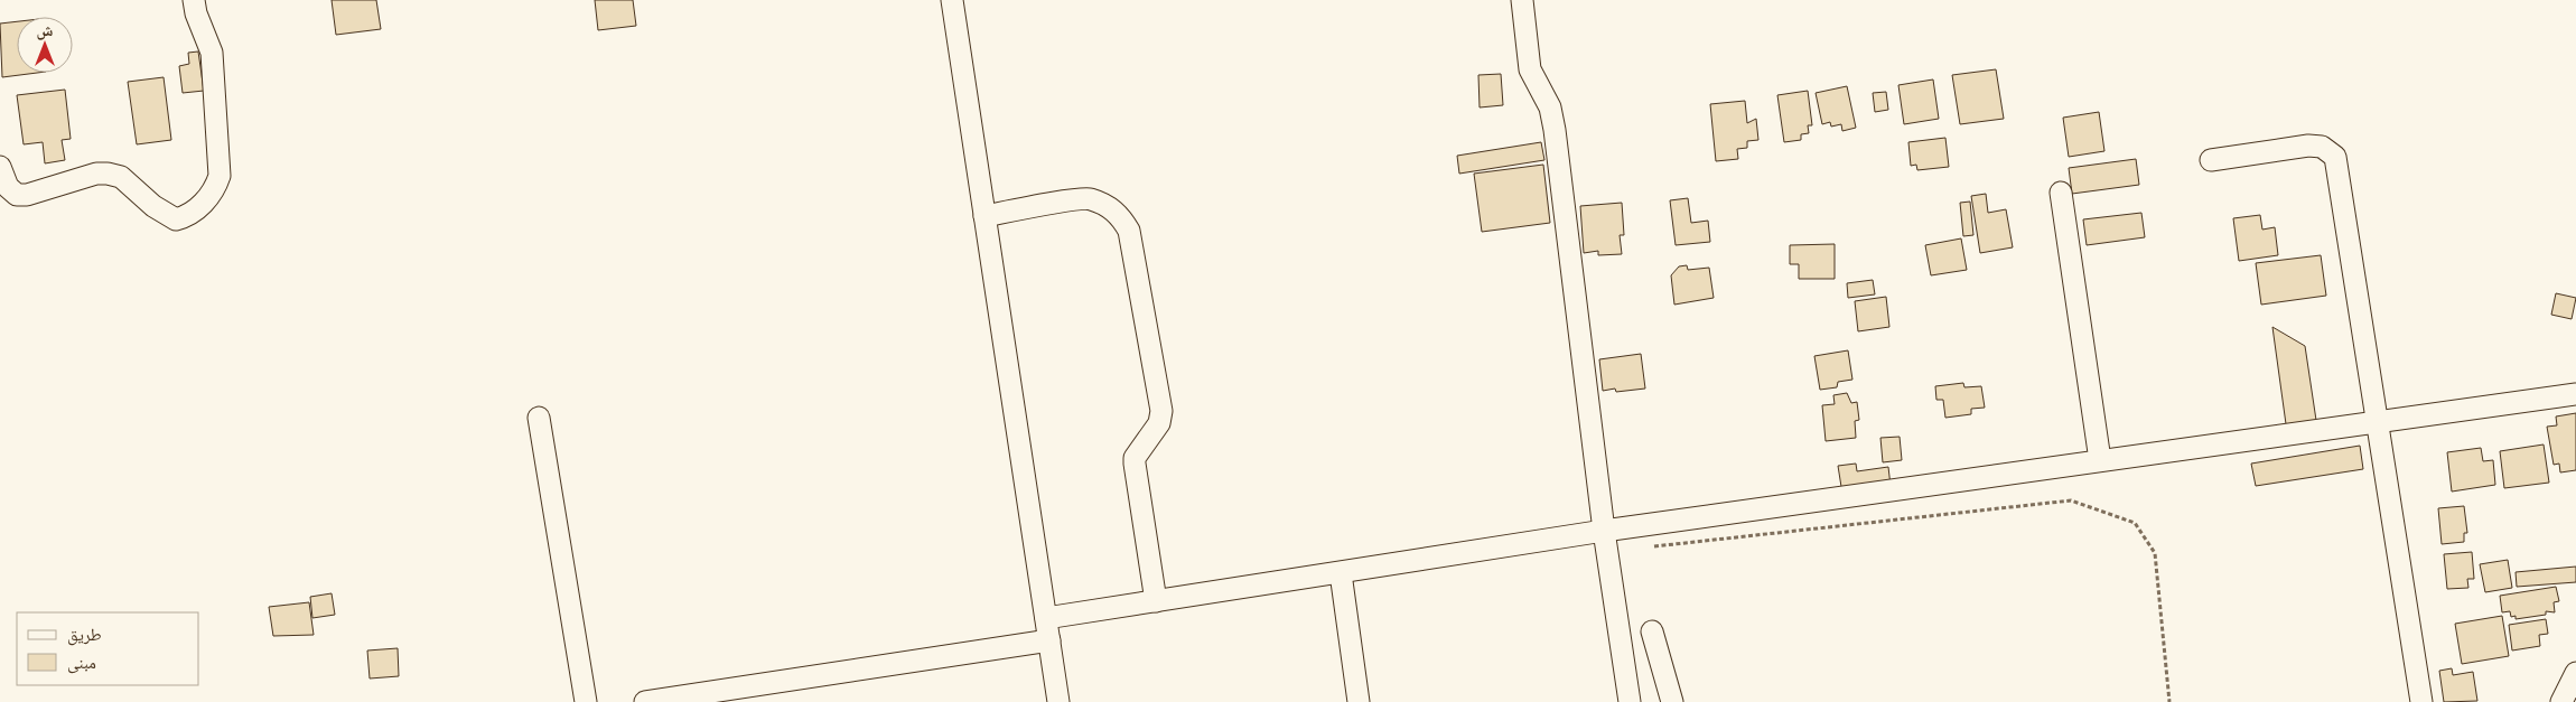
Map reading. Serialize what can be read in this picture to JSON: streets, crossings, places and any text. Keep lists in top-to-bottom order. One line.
{"legend":["طريق","مبنى"],"north":"top"}
